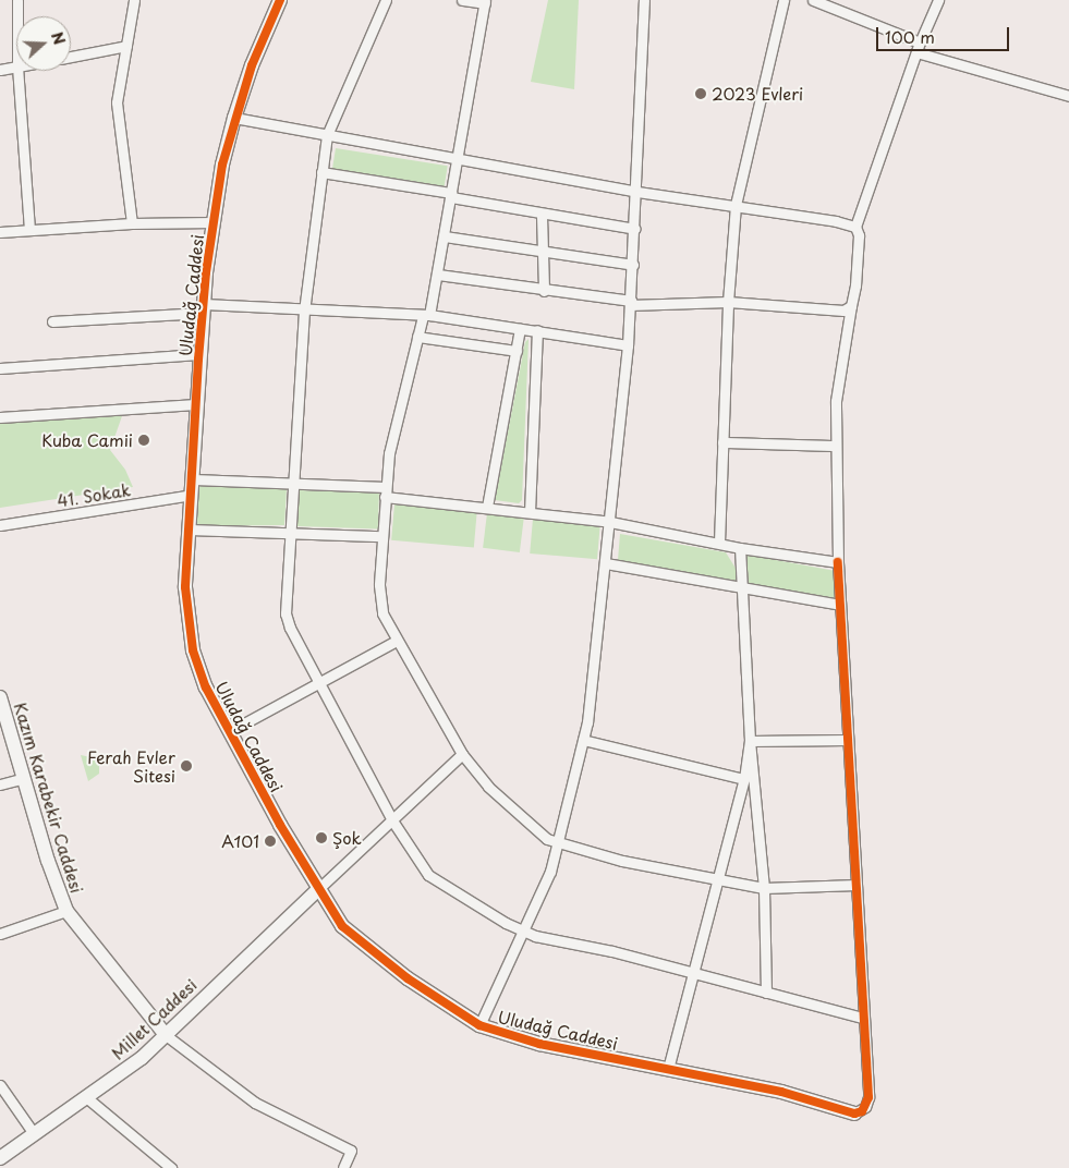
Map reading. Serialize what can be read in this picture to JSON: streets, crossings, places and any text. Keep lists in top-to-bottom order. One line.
{"streets":{"street":["Uludağ Caddesi","41. Sokak","Kazım Karabekir Caddesi","Millet Caddesi"]},"crossings":[["Uludağ Caddesi","41. Sokak"],["Uludağ Caddesi","Millet Caddesi"],["Kazım Karabekir Caddesi","Millet Caddesi"]],"places":["2023 Evleri","Kuba Camii","Ferah Evler Sitesi","Şok","A101"],"scale_bar":"100 m","north":"right"}
